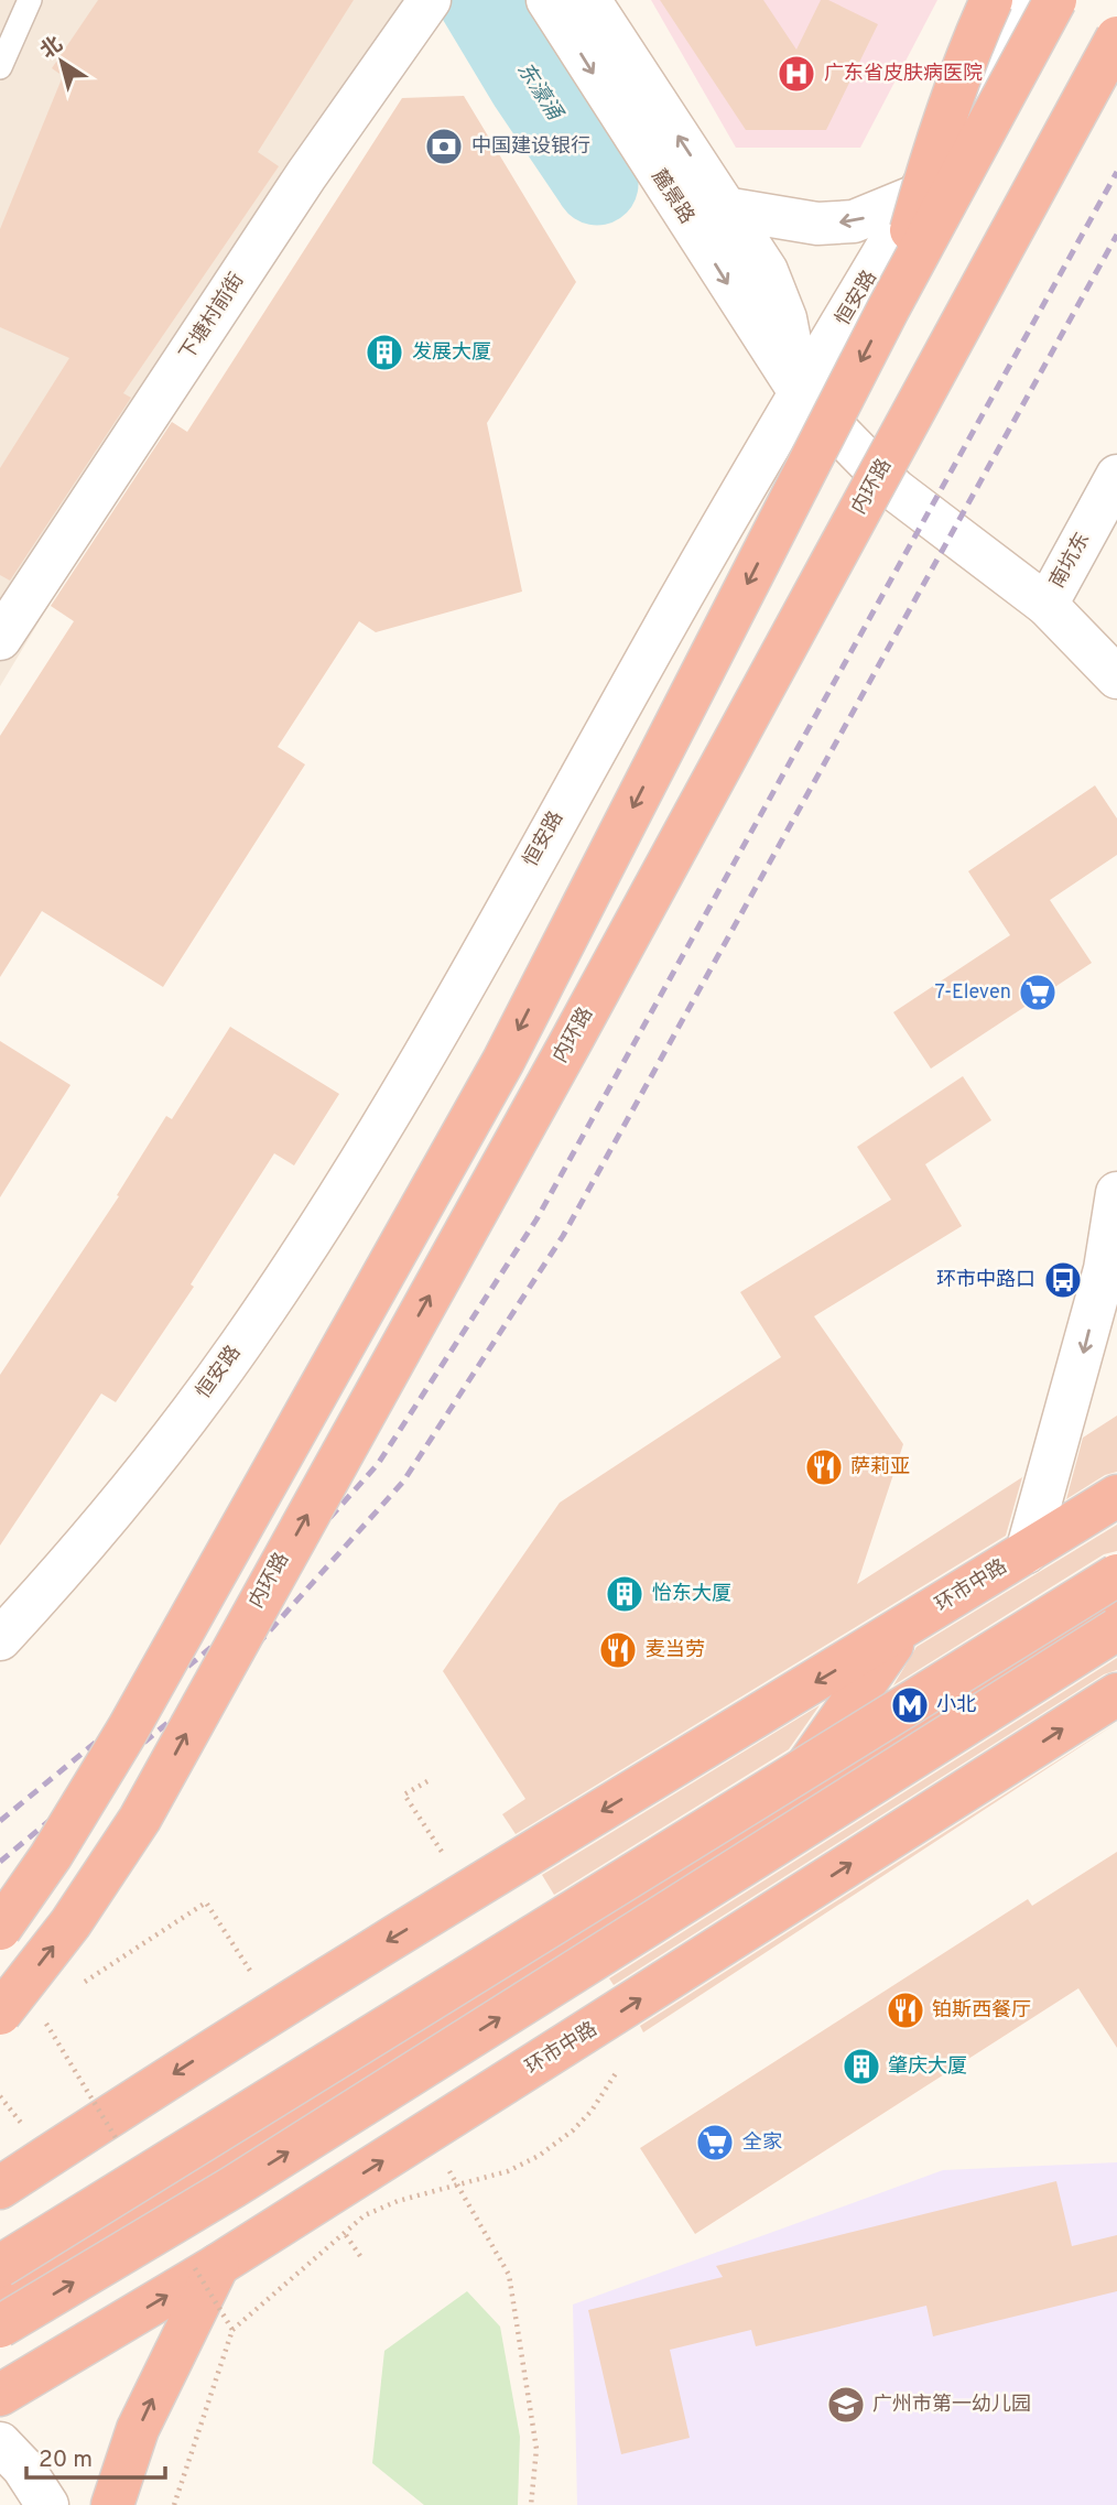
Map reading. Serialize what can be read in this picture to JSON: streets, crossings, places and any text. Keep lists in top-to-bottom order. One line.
{"streets":{"highway":["内环路","环市中路"],"street":["麓景路","恒安路","下塘村前街","南坑东"]},"crossings":[["麓景路","恒安路"],["麓景路","南坑东"]],"water":["东濠涌"],"places":{"hospital":["广东省皮肤病医院"],"bank":["中国建设银行"],"building":["发展大厦","怡东大厦","肇庆大厦"],"supermarket":["7-Eleven","全家"],"bus stop":["环市中路口"],"restaurant":["萨莉亚","麦当劳","铂斯西餐厅"],"metro station":["小北"],"school or university":["广州市第一幼儿园"]},"scale_bar":"20 m","north":"top left"}
